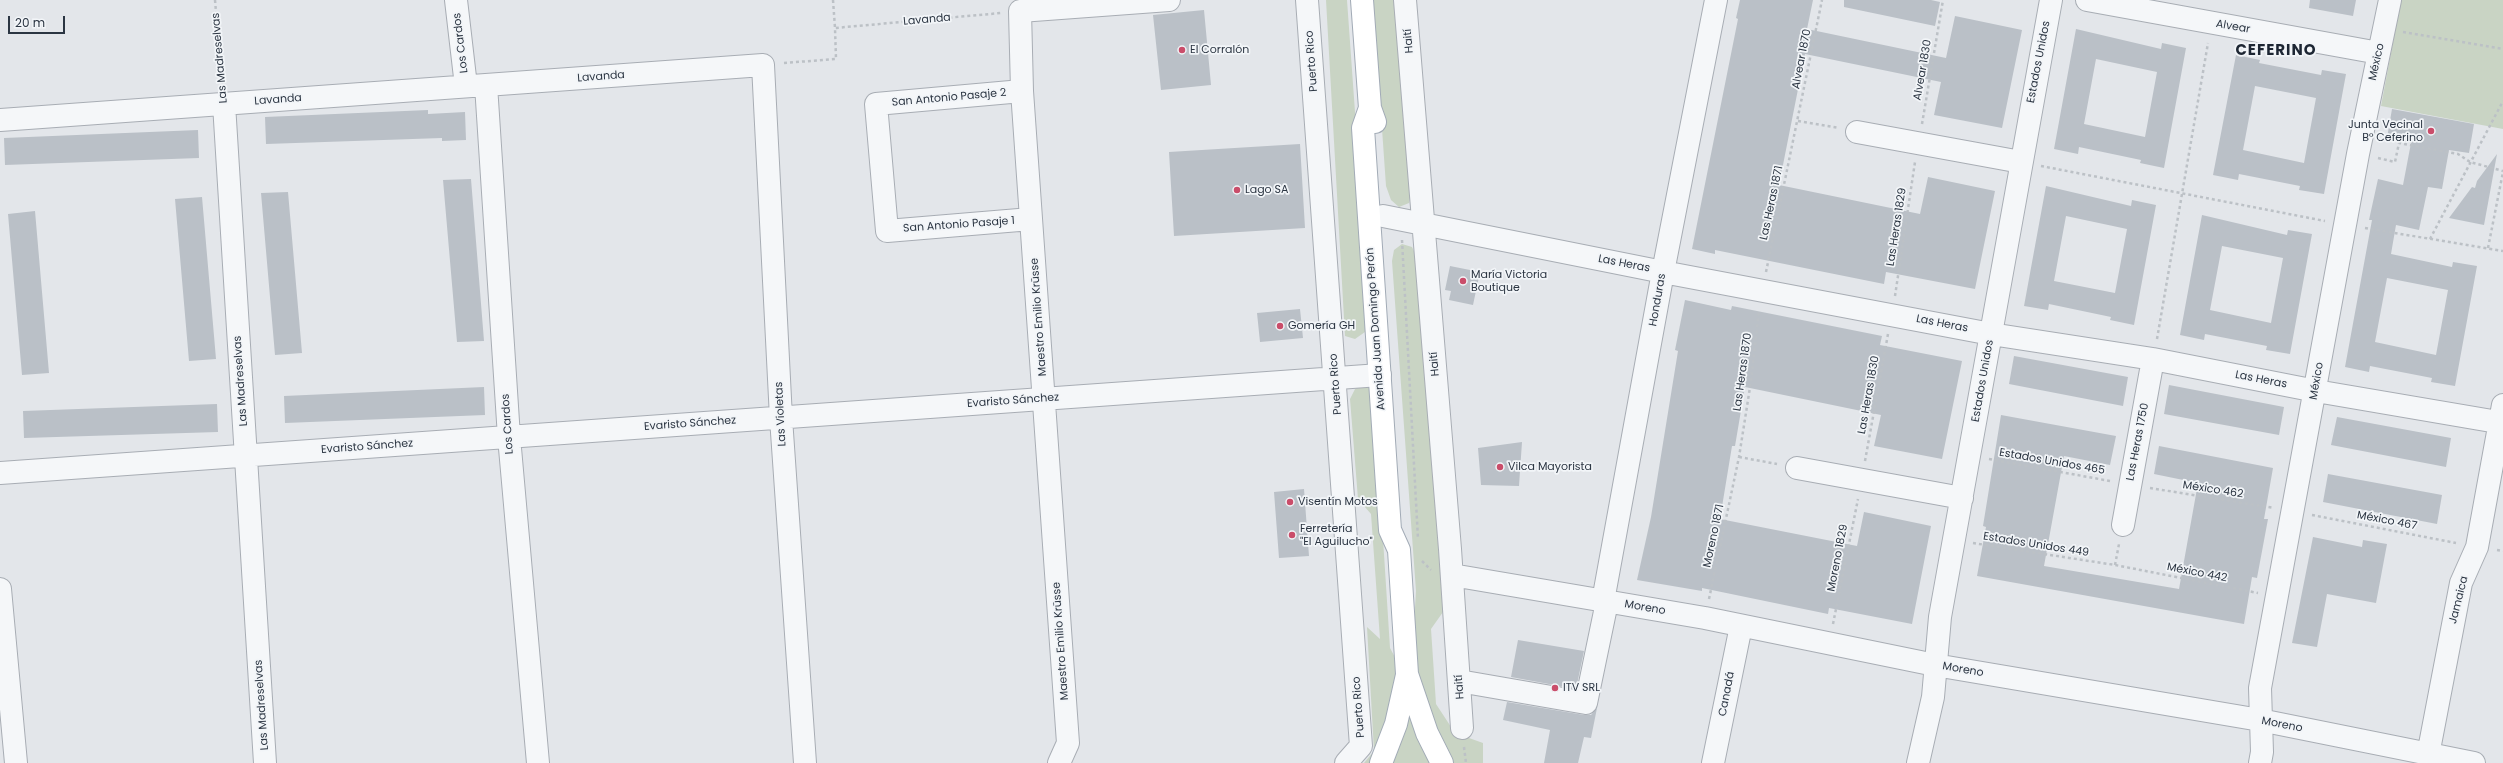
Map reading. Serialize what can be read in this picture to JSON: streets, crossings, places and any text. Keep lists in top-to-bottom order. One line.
{"streets":{"main road":["Avenida Juan Domingo Perón"],"street":["Lavanda","Alvear","Haití","Los Cardos","Las Madreselvas","Puerto Rico","Estados Unidos","México","San Antonio Pasaje 2","San Antonio Pasaje 1","Las Heras","Honduras","Maestro Emilio Krüsse","Evaristo Sánchez","Las Violetas","Las Heras 1750","Jamaica","Moreno","Canadá"],"path":["Alvear 1870","Alvear 1830","Las Heras 1871","Las Heras 1829","Las Heras 1870","Las Heras 1830","Estados Unidos 465","México 462","México 467","Moreno 1871","Estados Unidos 449","Moreno 1829","México 442"]},"crossings":[["Lavanda","Los Cardos"],["Lavanda","Las Madreselvas"],["Lavanda","Maestro Emilio Krüsse"],["Lavanda","Las Violetas"],["Alvear","México"],["Haití","Las Heras"],["Haití","Honduras"],["Haití","Moreno"],["Los Cardos","Evaristo Sánchez"],["Las Madreselvas","Evaristo Sánchez"],["Alvear 1870","Las Heras 1871"],["Puerto Rico","Evaristo Sánchez"],["Estados Unidos","Las Heras"],["Estados Unidos","Estados Unidos 465"],["Estados Unidos","Estados Unidos 449"],["Estados Unidos","Moreno"],["México","Las Heras"],["México","México 462"],["México","México 467"],["México","México 442"],["México","Moreno"],["Alvear 1830","Las Heras 1829"],["San Antonio Pasaje 2","San Antonio Pasaje 1"],["San Antonio Pasaje 2","Maestro Emilio Krüsse"],["Las Heras 1871","Las Heras"],["Las Heras 1871","Las Heras 1870"],["San Antonio Pasaje 1","Maestro Emilio Krüsse"],["Las Heras 1829","Las Heras"],["Las Heras 1829","Las Heras 1830"],["Las Heras","Honduras"],["Las Heras","Avenida Juan Domingo Perón"],["Las Heras","Las Heras 1870"],["Las Heras","Las Heras 1830"],["Las Heras","Las Heras 1750"],["Las Heras","Jamaica"],["Honduras","Moreno"],["Maestro Emilio Krüsse","Evaristo Sánchez"],["Avenida Juan Domingo Perón","Evaristo Sánchez"],["Las Heras 1870","Moreno 1871"],["Las Heras 1830","Moreno 1829"],["Evaristo Sánchez","Las Violetas"],["Las Heras 1750","Estados Unidos 465"],["Las Heras 1750","México 462"],["Estados Unidos 465","México 462"],["México 462","México 467"],["México 467","Jamaica"],["Moreno 1871","Moreno"],["Estados Unidos 449","México 442"],["Moreno 1829","Moreno"],["Jamaica","Moreno"],["Moreno","Canadá"]],"districts":["CEFERINO"],"places":["El Corralón","Junta Vecinal B° Ceferino","Lago SA","María Victoria Boutique","Gomería GH","Vilca Mayorista","Visentín Motos","Ferretería \"El Aguilucho\"","ITV SRL"],"scale_bar":"20 m"}
